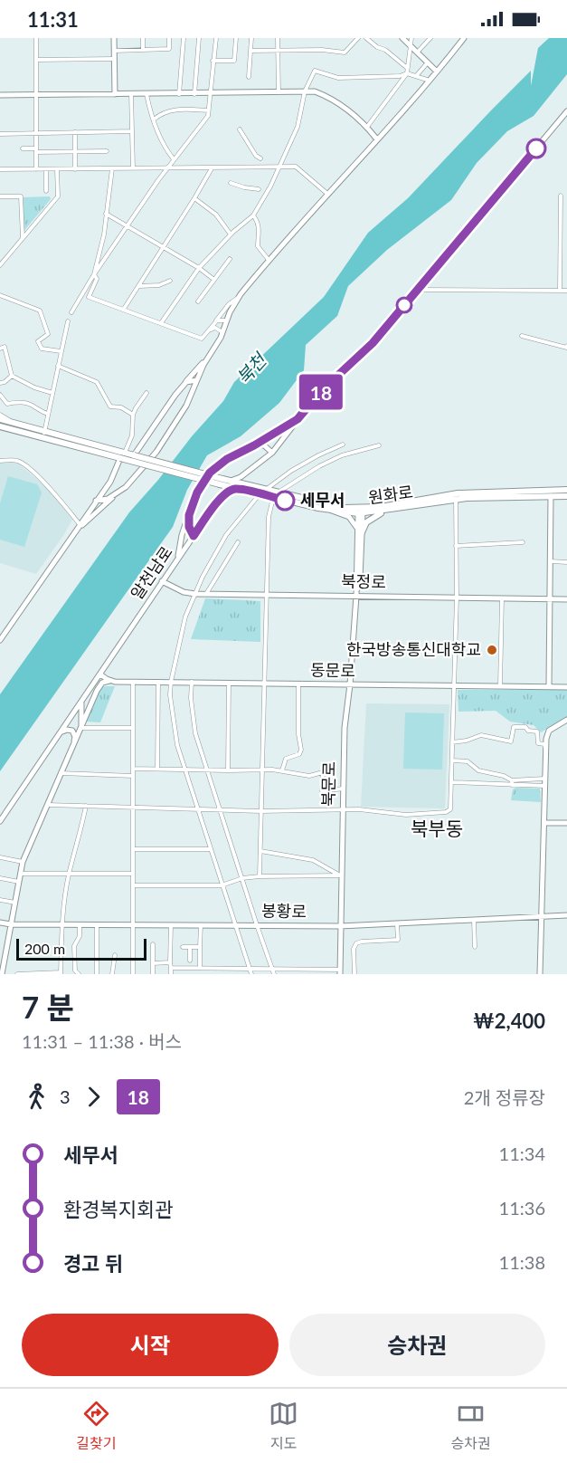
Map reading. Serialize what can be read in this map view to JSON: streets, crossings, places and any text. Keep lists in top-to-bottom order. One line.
{"streets":{"main road":["원화로"],"street":["알천남로","북정로","동문로","북문로","봉황로"]},"crossings":[["원화로","북문로"],["알천남로","북정로"],["알천남로","동문로"],["북정로","북문로"],["동문로","북문로"],["북문로","봉황로"]],"districts":["북부동"],"water":["북천"],"places":["세무서","한국방송통신대학교"],"lines":["bus line 18"],"scale_bar":"200 m","page":{"status":"11:31","on_map":"18","scale":"200 m","heading":["7 분","11:31 – 11:38 · 버스","₩2,400"],"legs":["3","18","2개 정류장"],"list":[{"name":"세무서","value":"11:34"},{"name":"환경복지회관","value":"11:36"},{"name":"경고 뒤","value":"11:38"}],"buttons":["시작","승차권"],"tabs":["길찾기","지도","승차권"]}}
